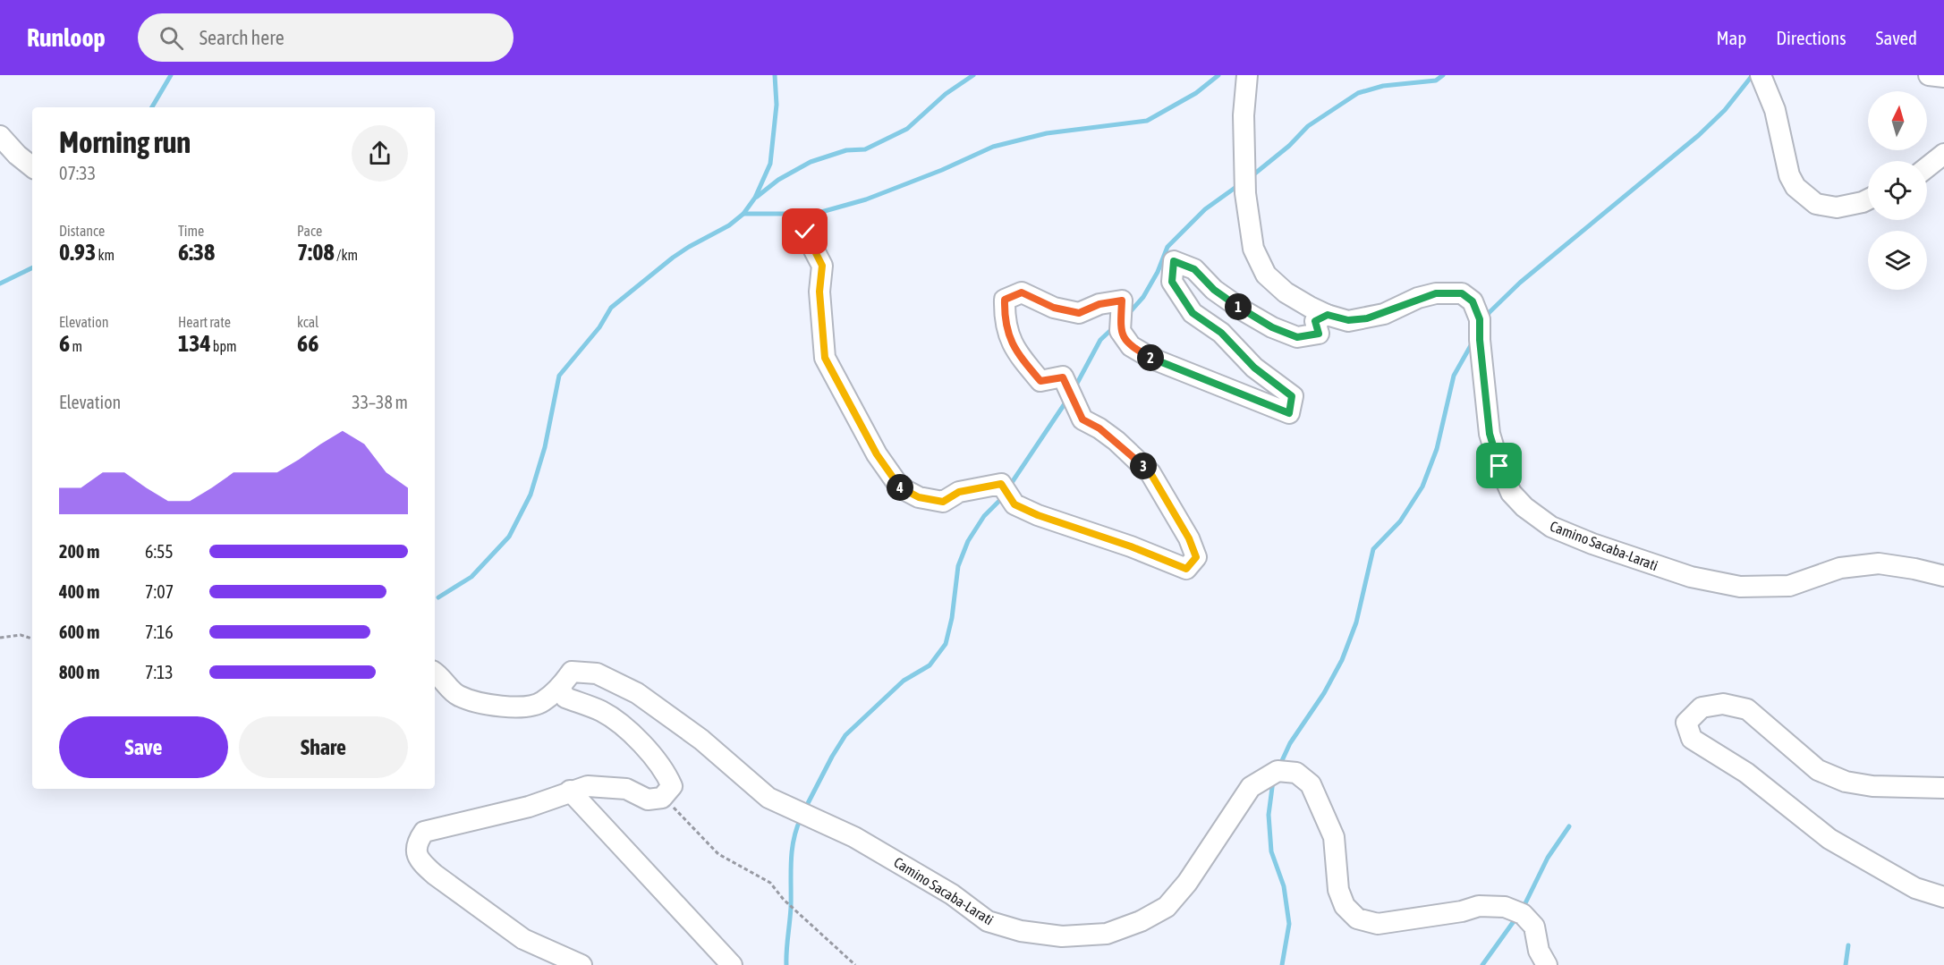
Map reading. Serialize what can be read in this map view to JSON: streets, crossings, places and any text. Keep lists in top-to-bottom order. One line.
{"streets":{"street":["Camino Sacaba-Larati"]},"north":"top","page":{"header":"Runloop","search":"Search here","nav":["Map","Directions","Saved"],"heading":["Morning run","07:33"],"stats":[["Distance","0.93 km"],["Time","6:38"],["Pace","7:08 /km"],["Elevation","6 m"],["Heart rate","134 bpm"],["kcal","66"]],"pins":["1","2","3","4"],"chart":["Elevation","33–38 m"],"list":[{"name":"200 m","note":"6:55"},{"name":"400 m","note":"7:07"},{"name":"600 m","note":"7:16"},{"name":"800 m","note":"7:13"}],"buttons":["Save","Share"]}}
